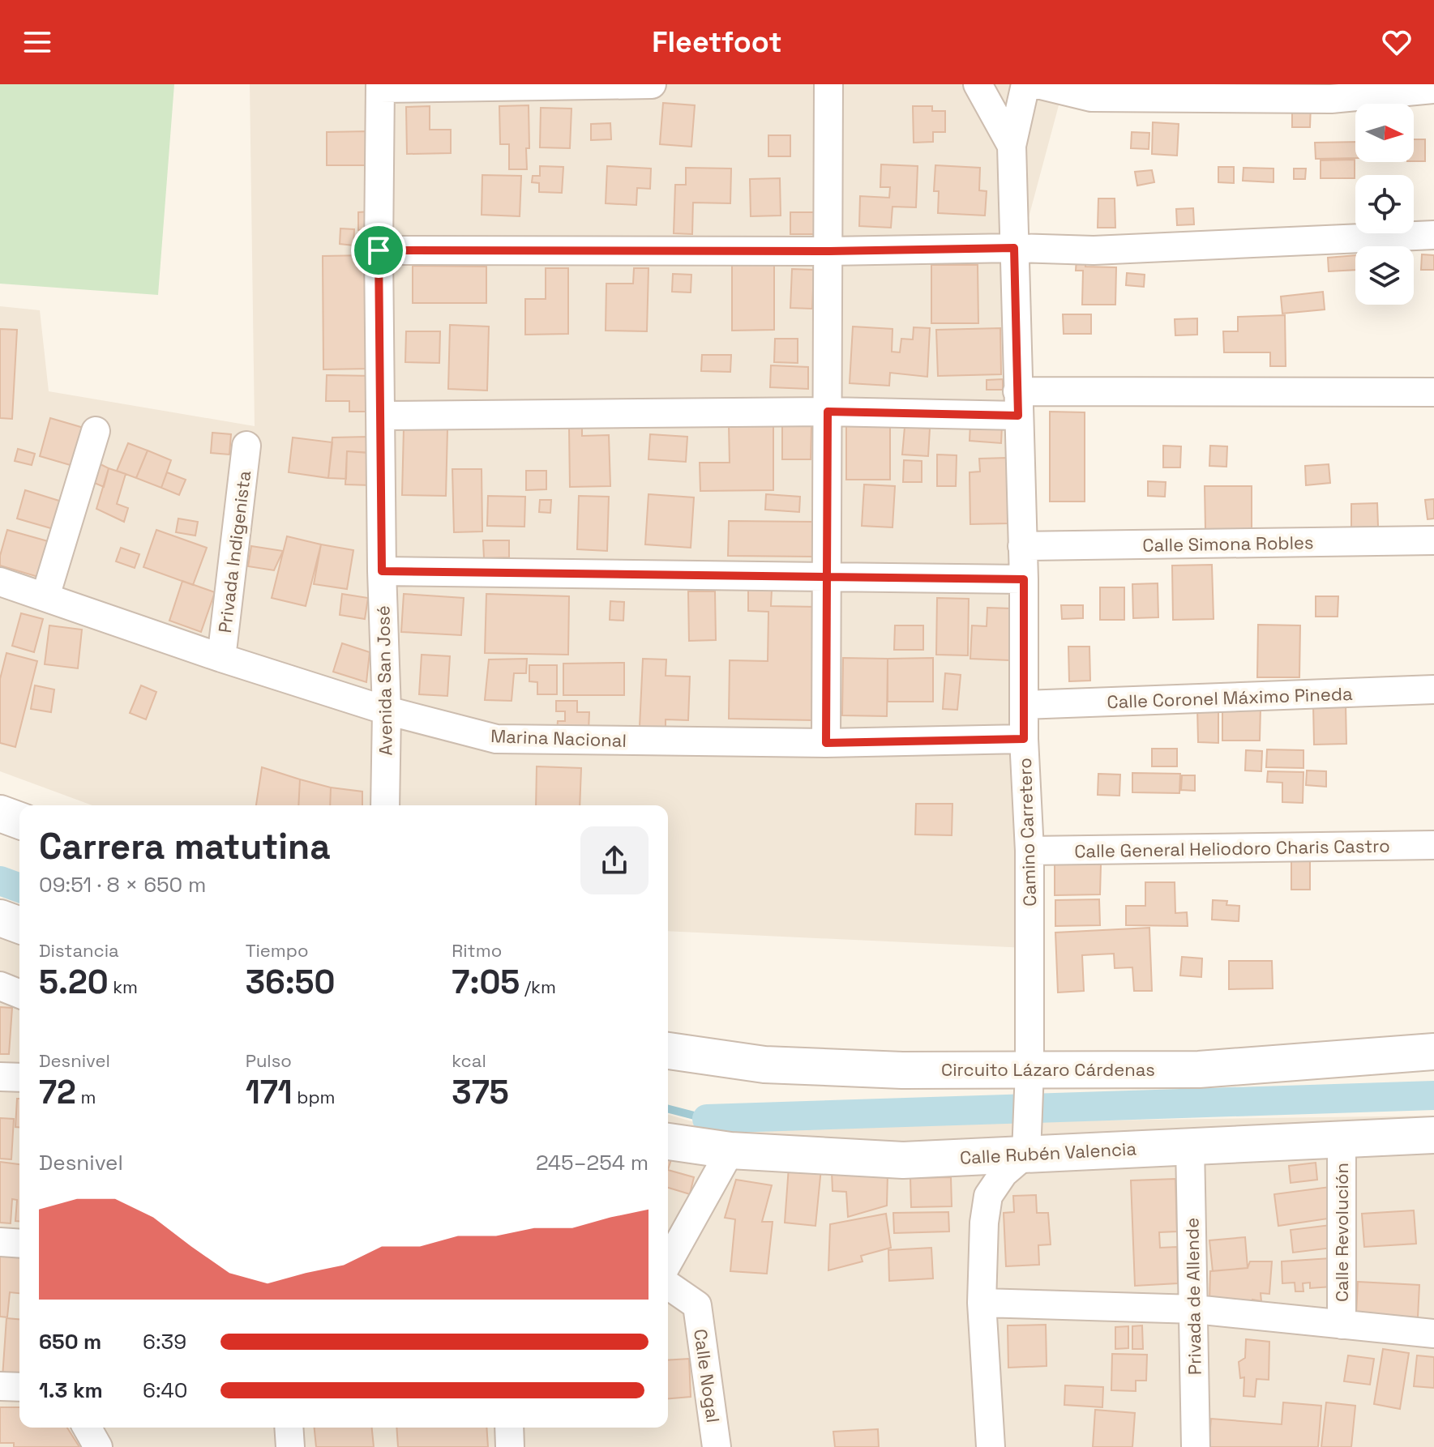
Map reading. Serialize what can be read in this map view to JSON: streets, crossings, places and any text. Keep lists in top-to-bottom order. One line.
{"streets":{"street":["Calle Simona Robles","Privada Indigenista","Avenida San José","Calle Coronel Máximo Pineda","Marina Nacional","Camino Carretero","Calle General Heliodoro Charis Castro","Circuito Lázaro Cárdenas","Calle Rubén Valencia","Calle Revolución","Privada de Allende","Calle Nogal"]},"crossings":[["Calle Simona Robles","Camino Carretero"],["Privada Indigenista","Marina Nacional"],["Avenida San José","Marina Nacional"],["Calle Coronel Máximo Pineda","Camino Carretero"],["Marina Nacional","Camino Carretero"],["Camino Carretero","Calle General Heliodoro Charis Castro"],["Camino Carretero","Circuito Lázaro Cárdenas"],["Camino Carretero","Calle Rubén Valencia"],["Calle Rubén Valencia","Calle Revolución"],["Calle Rubén Valencia","Privada de Allende"]],"north":"right","page":{"header":"Fleetfoot","heading":["Carrera matutina","09:51 · 8 × 650 m"],"stats":[["Distancia","5.20 km"],["Tiempo","36:50"],["Ritmo","7:05 /km"],["Desnivel","72 m"],["Pulso","171 bpm"],["kcal","375"]],"chart":["Desnivel","245–254 m"],"list":[{"name":"650 m","note":"6:39"},{"name":"1.3 km","note":"6:40"}]}}
